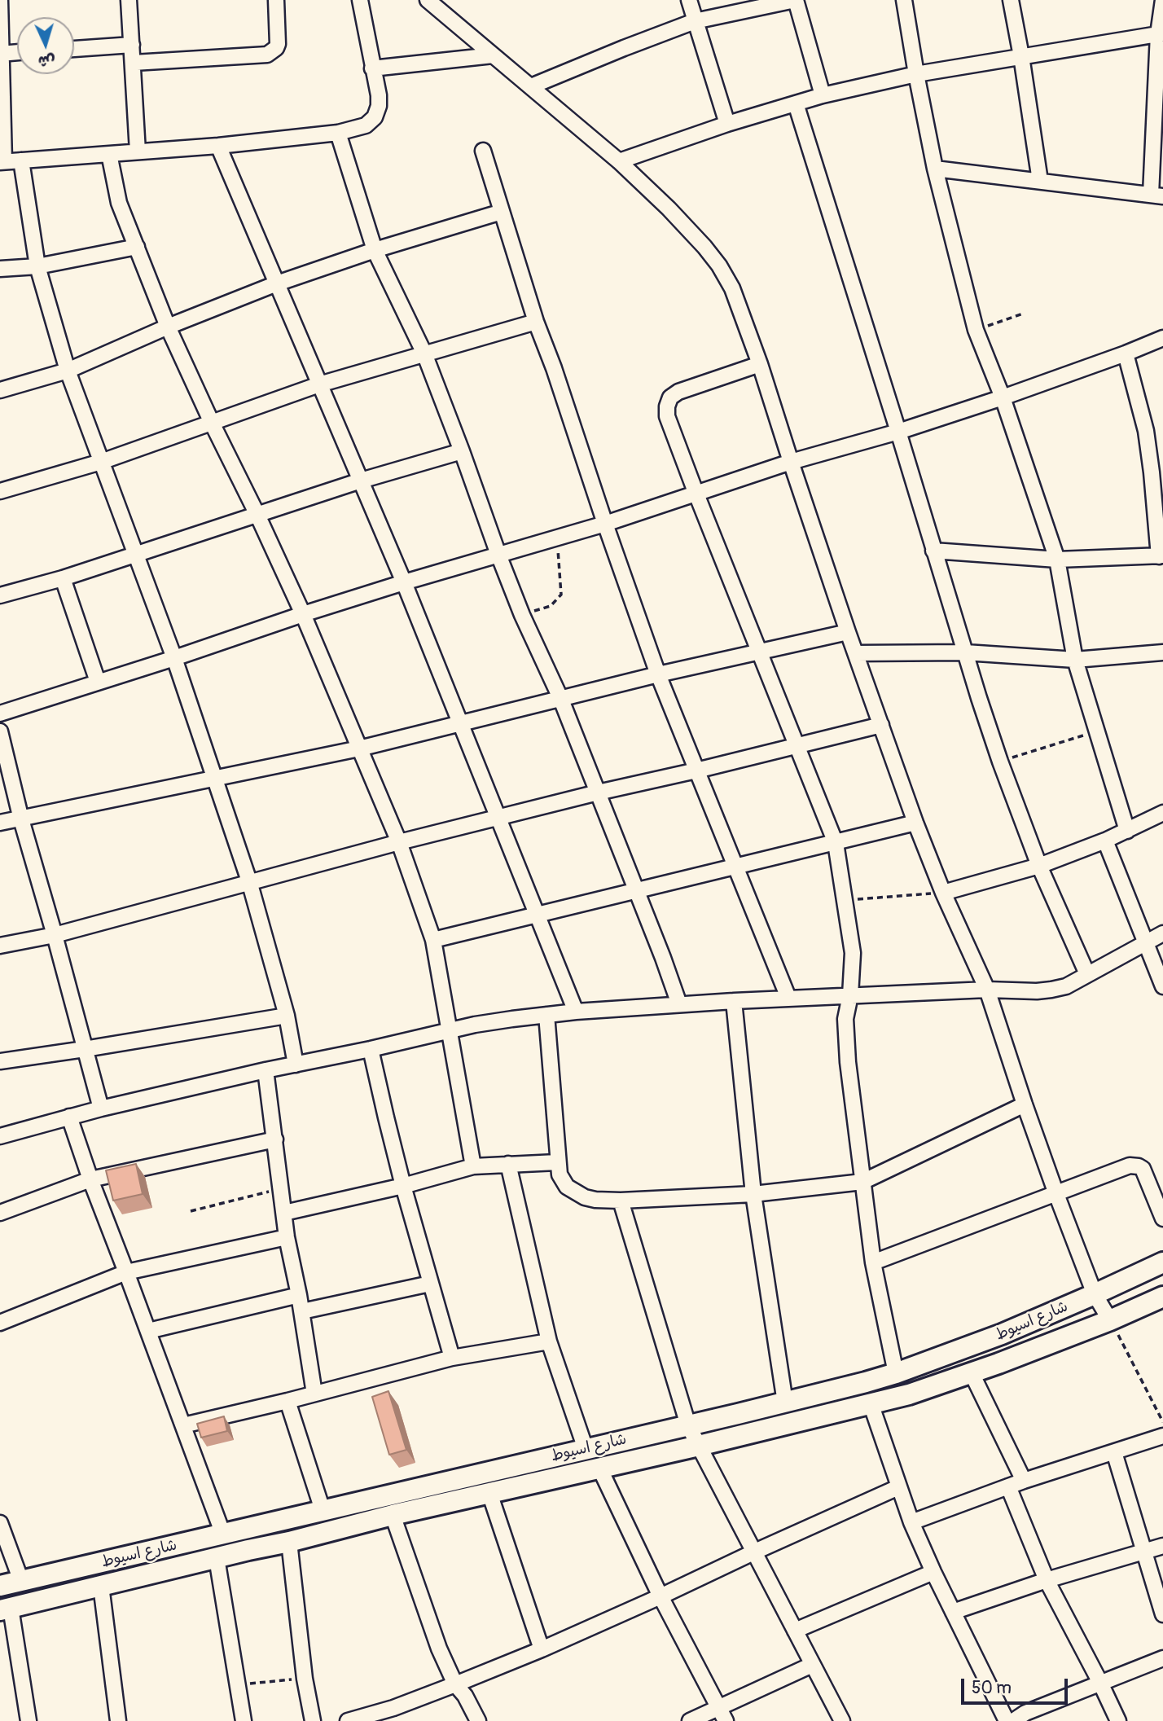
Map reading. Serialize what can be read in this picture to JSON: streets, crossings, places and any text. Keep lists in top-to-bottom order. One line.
{"streets":{"street":["شارع اسيوط"]},"scale_bar":"50 m","north":"bottom"}
